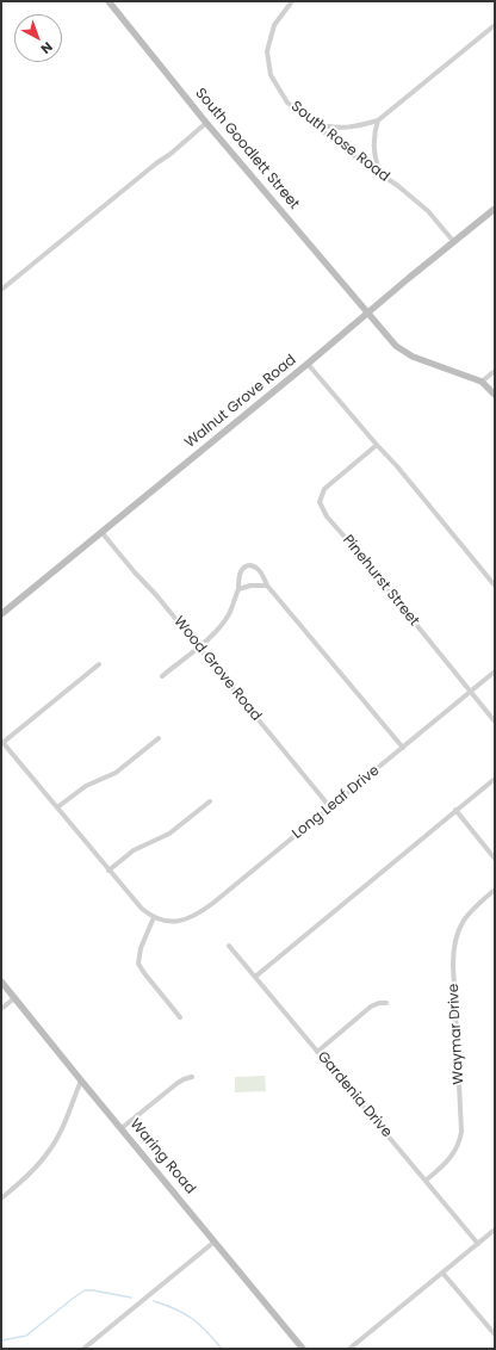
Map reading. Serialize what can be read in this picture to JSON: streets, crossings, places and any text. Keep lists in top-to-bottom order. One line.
{"streets":{"main road":["South Goodlett Street","Walnut Grove Road","Waring Road"],"street":["South Rose Road","Pinehurst Street","Wood Grove Road","Long Leaf Drive","Waymar Drive","Gardenia Drive"]},"crossings":[["South Rose Road","Walnut Grove Road"],["South Goodlett Street","Walnut Grove Road"],["Walnut Grove Road","Wood Grove Road"],["Pinehurst Street","Long Leaf Drive"],["Wood Grove Road","Long Leaf Drive"],["Waymar Drive","Gardenia Drive"]],"north":"bottom right"}
